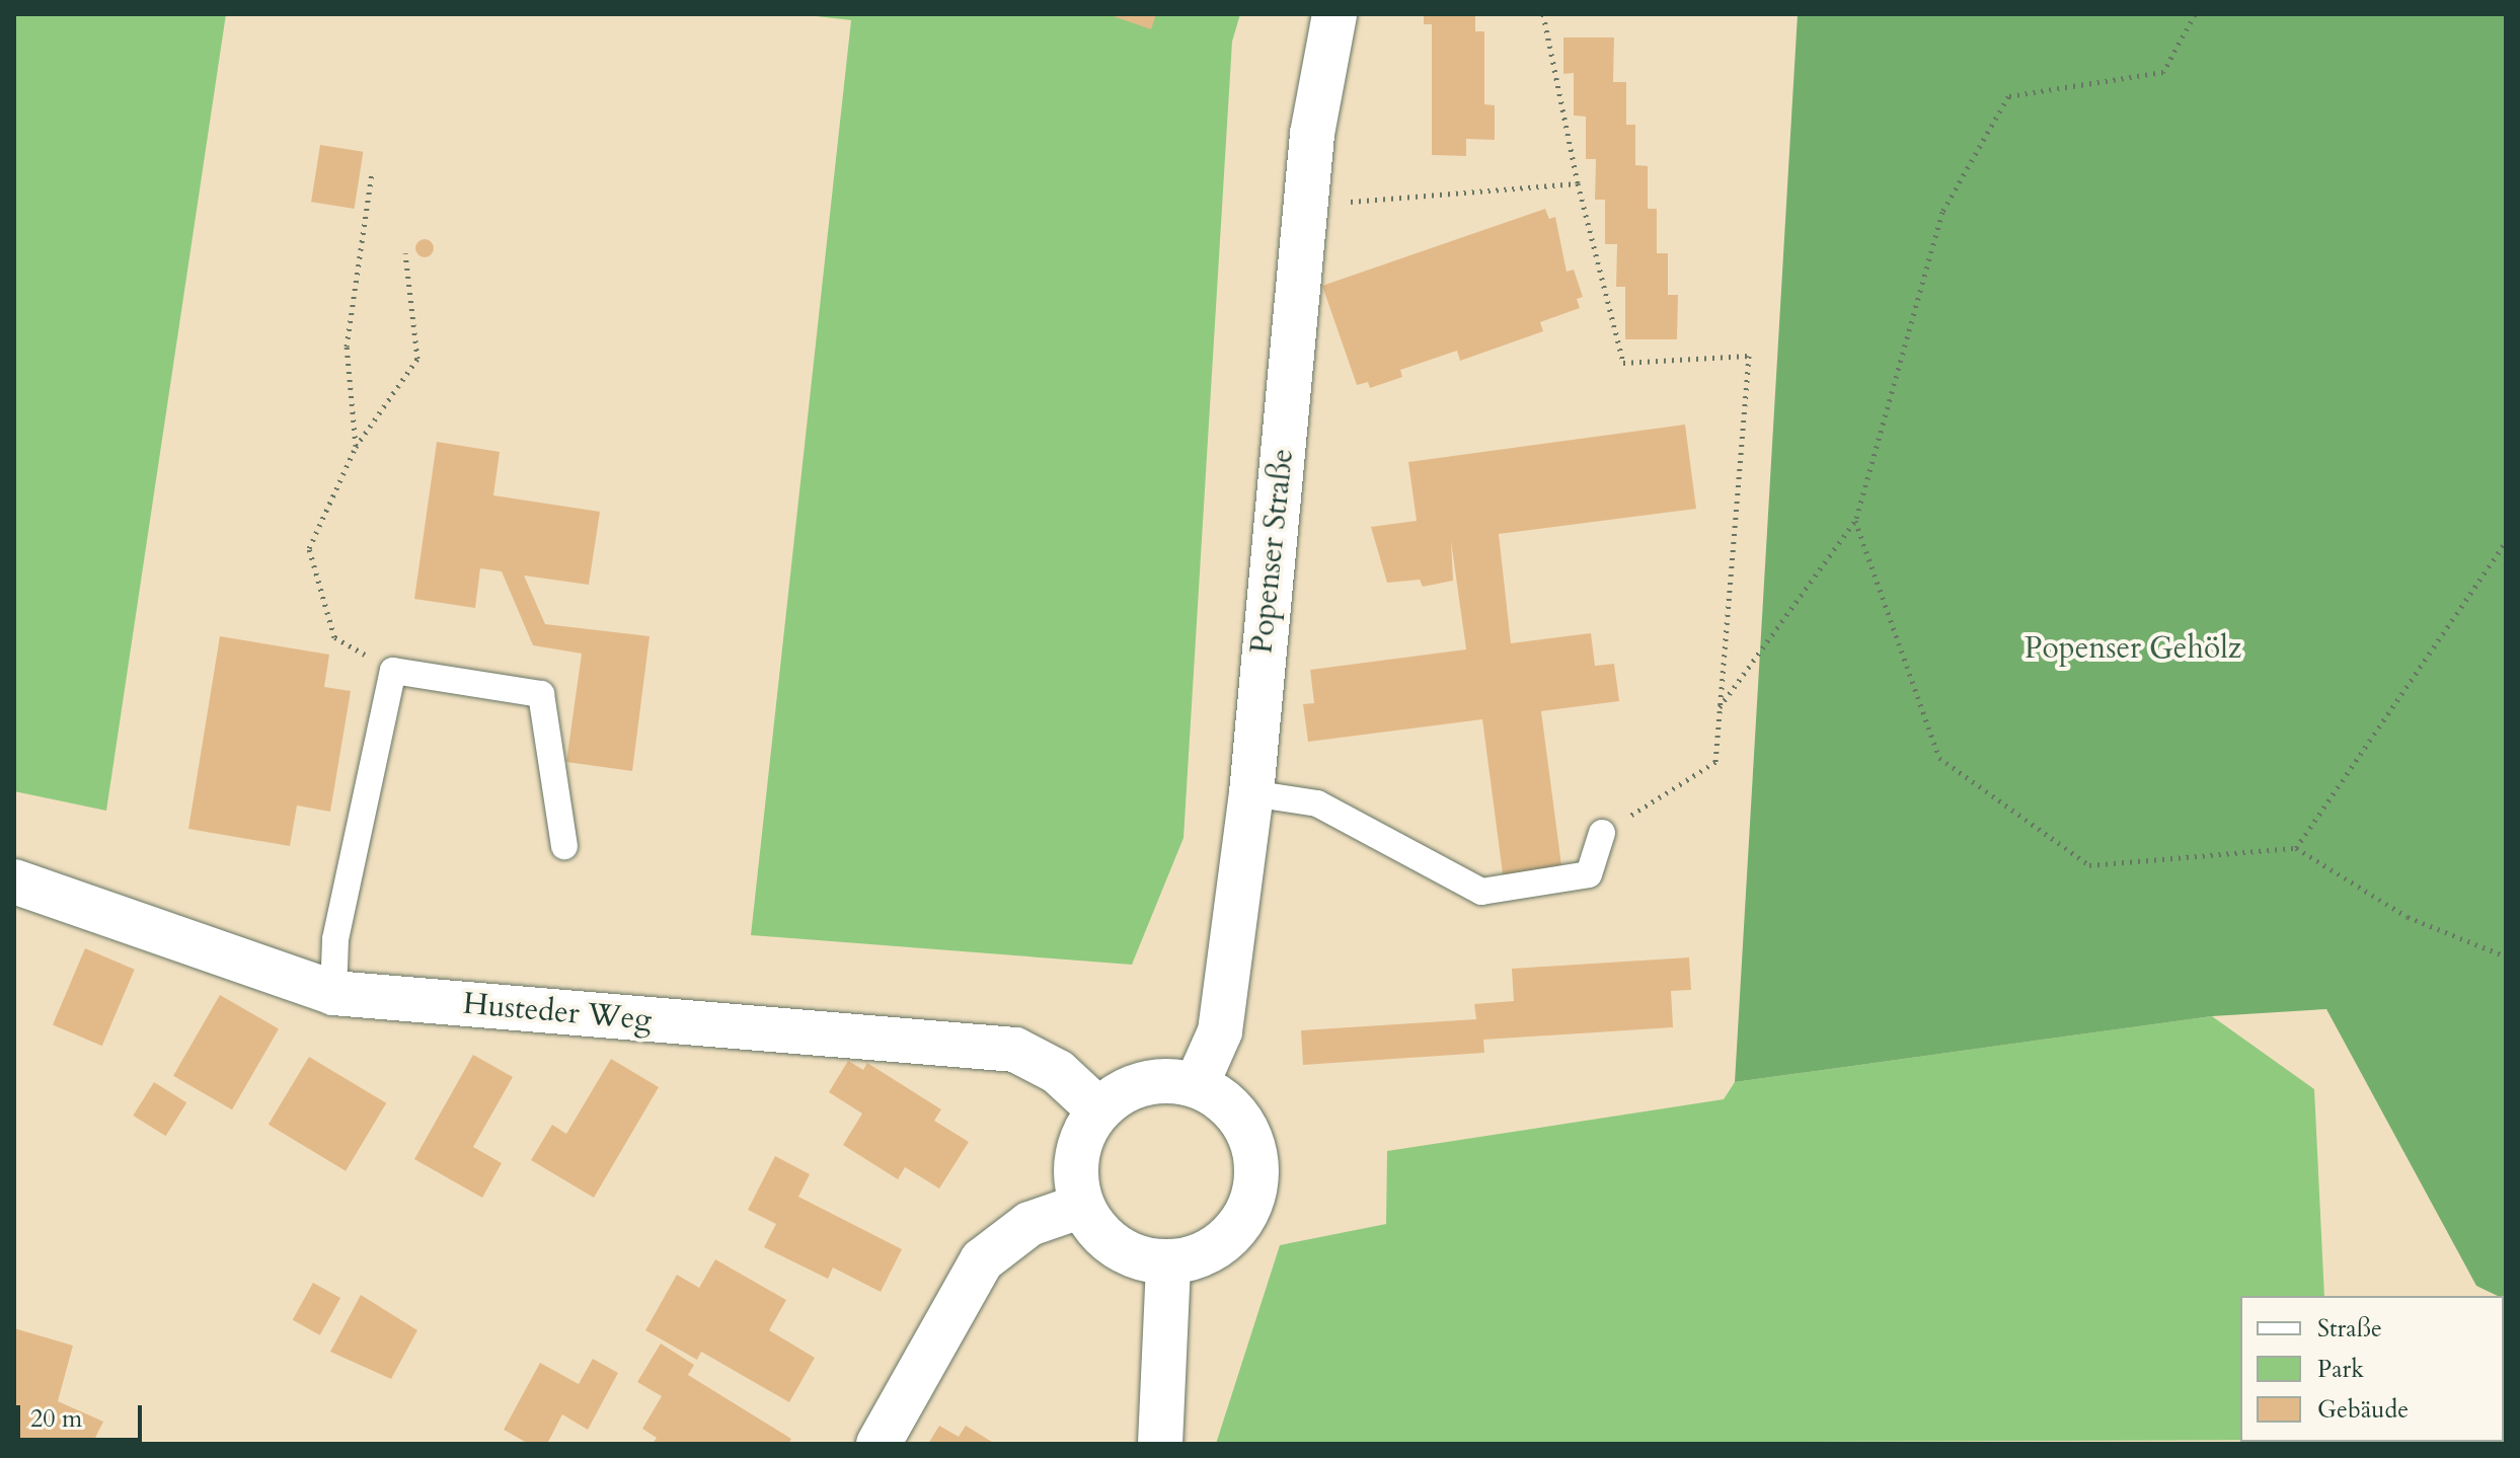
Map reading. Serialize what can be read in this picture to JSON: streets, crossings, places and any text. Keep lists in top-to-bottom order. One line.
{"streets":{"street":["Popenser Straße","Husteder Weg"]},"crossings":[["Popenser Straße","Husteder Weg"]],"parks":["Popenser Gehölz"],"legend":["Straße","Park","Gebäude"],"scale_bar":"20 m"}
